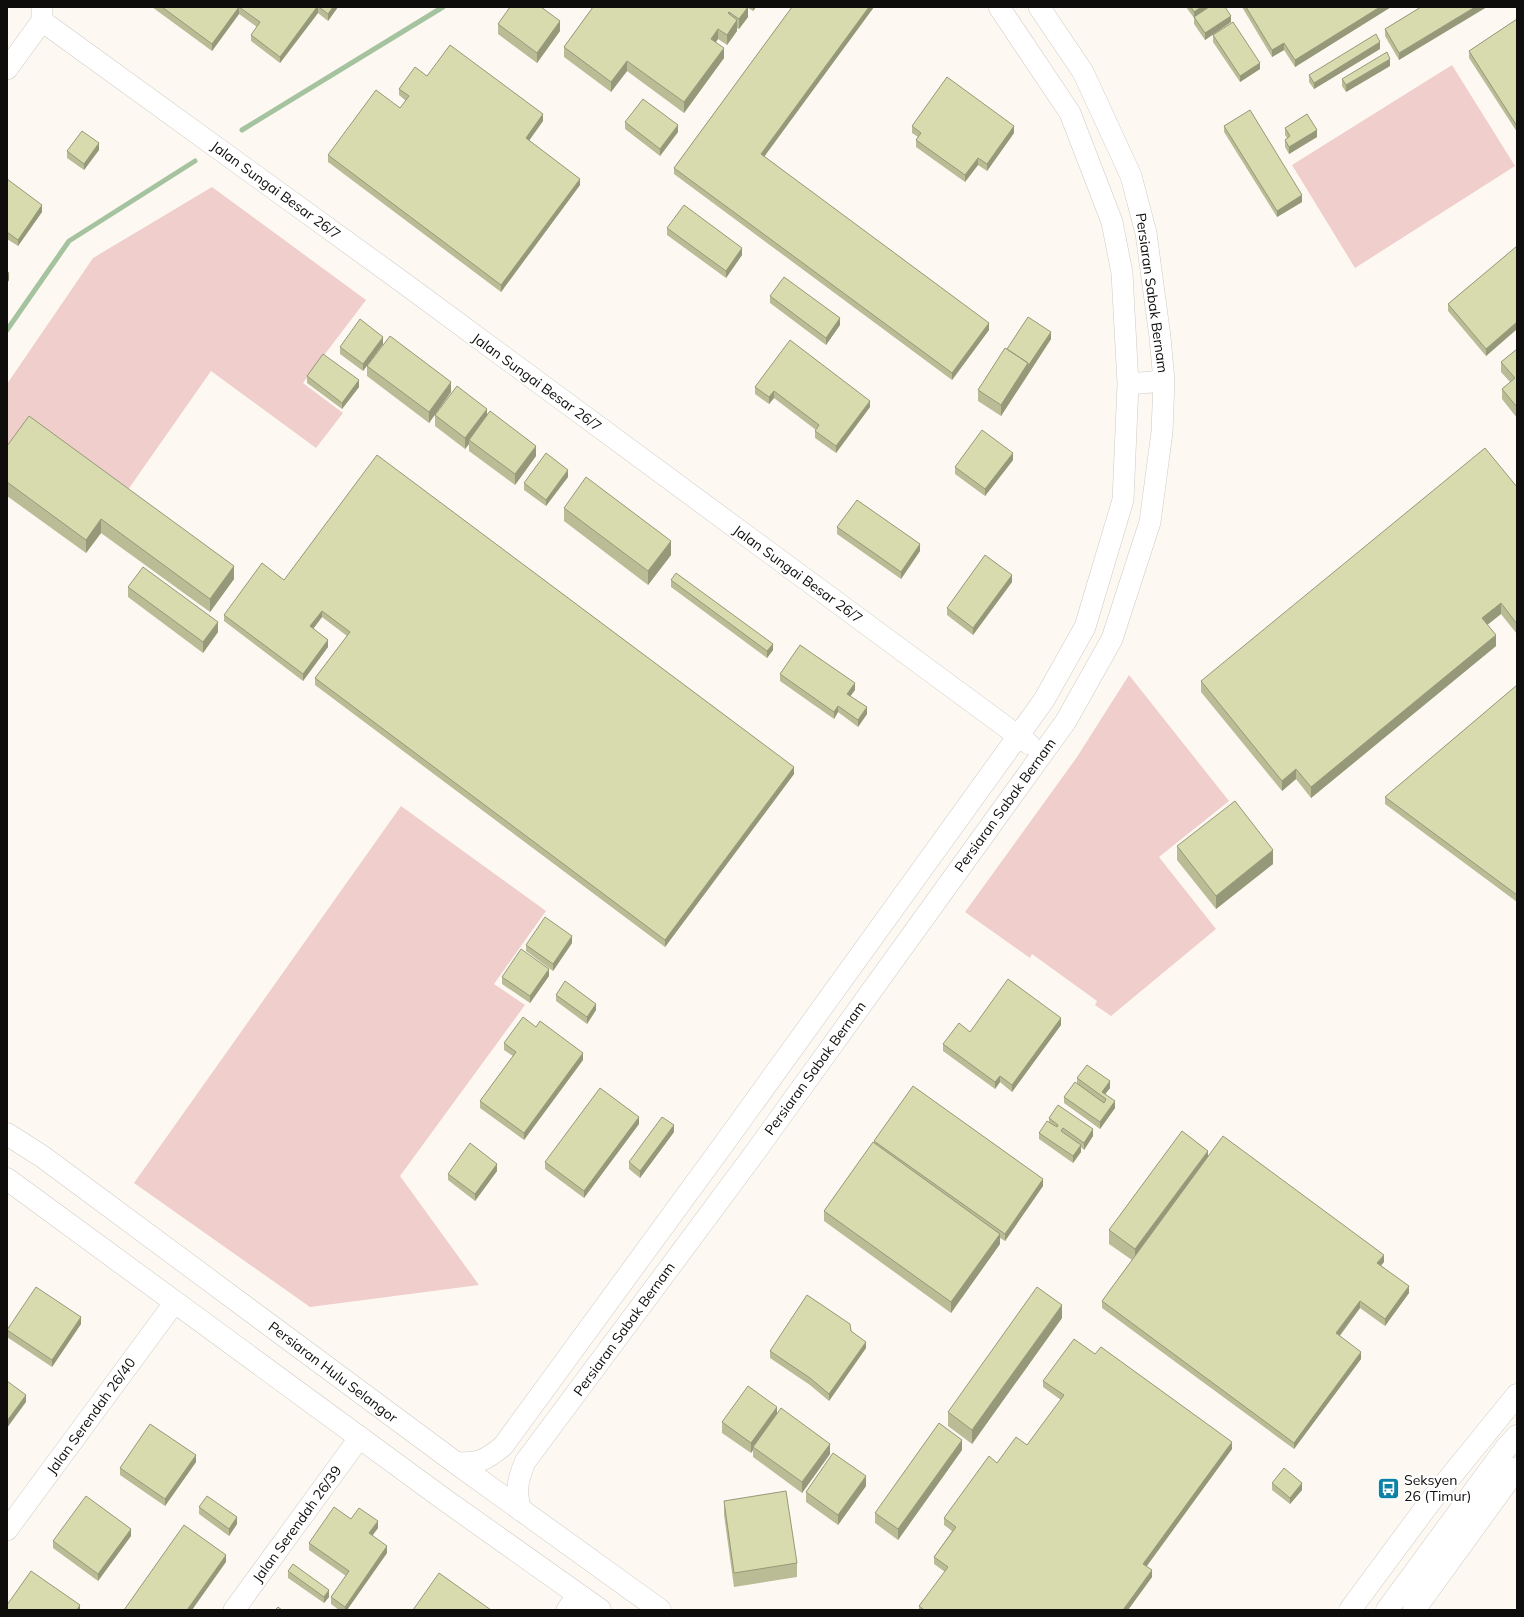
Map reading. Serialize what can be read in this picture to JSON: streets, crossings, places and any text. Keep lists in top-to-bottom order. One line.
{"streets":{"main road":["Persiaran Hulu Selangor"],"street":["Jalan Sungai Besar 26/7","Persiaran Sabak Bernam","Jalan Serendah 26/40","Jalan Serendah 26/39"]},"crossings":[["Jalan Sungai Besar 26/7","Persiaran Sabak Bernam"],["Persiaran Sabak Bernam","Persiaran Hulu Selangor"]],"places":{"bus stop":["Seksyen 26 (Timur)"]}}
